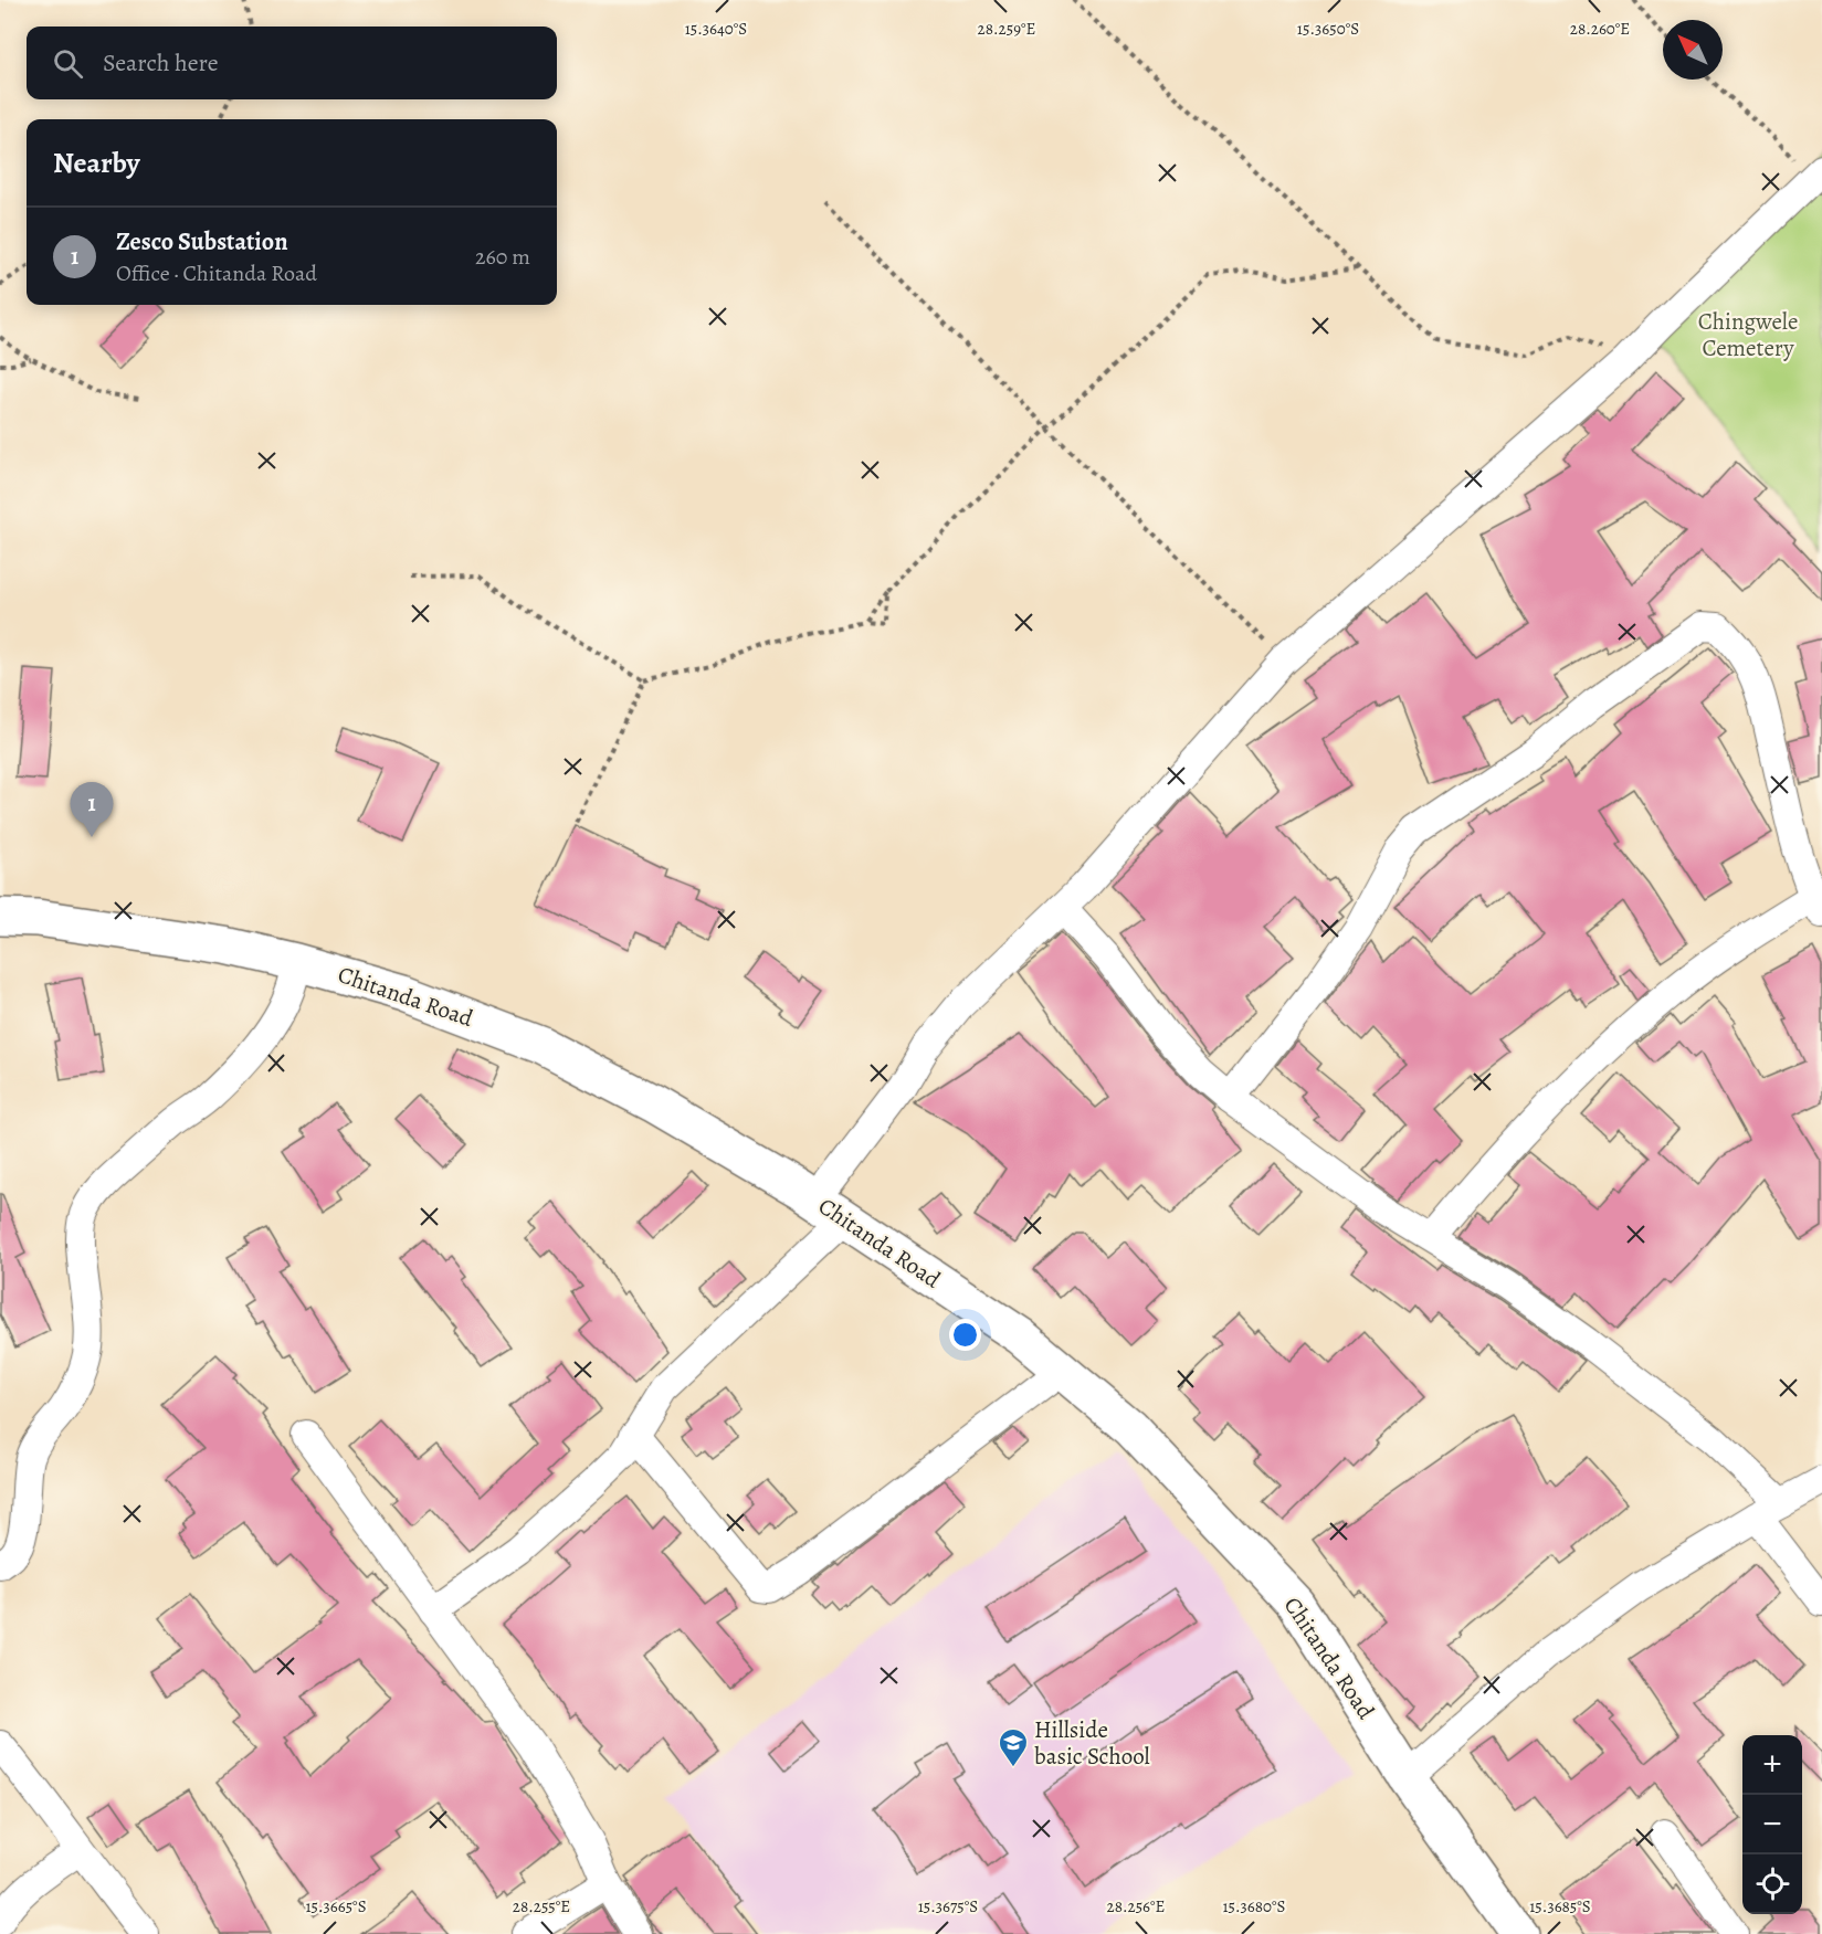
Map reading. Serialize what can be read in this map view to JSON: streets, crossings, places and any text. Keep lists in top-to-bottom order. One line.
{"streets":{"street":["Chitanda Road"]},"parks":["Chingwele Cemetery"],"places":{"school or university":["Hillside basic School"]},"north":"top left","page":{"search":"Search here","heading":"Nearby","list":[{"mark":"1","name":"Zesco Substation","note":"Office · Chitanda Road","value":"260 m"}],"pins":"1","map_buttons":["+","−"]},"coordinates":["15.3640°S","28.259°E","15.3650°S","28.260°E","15.3665°S","28.255°E","15.3675°S","28.256°E","15.3680°S","15.3685°S"]}
